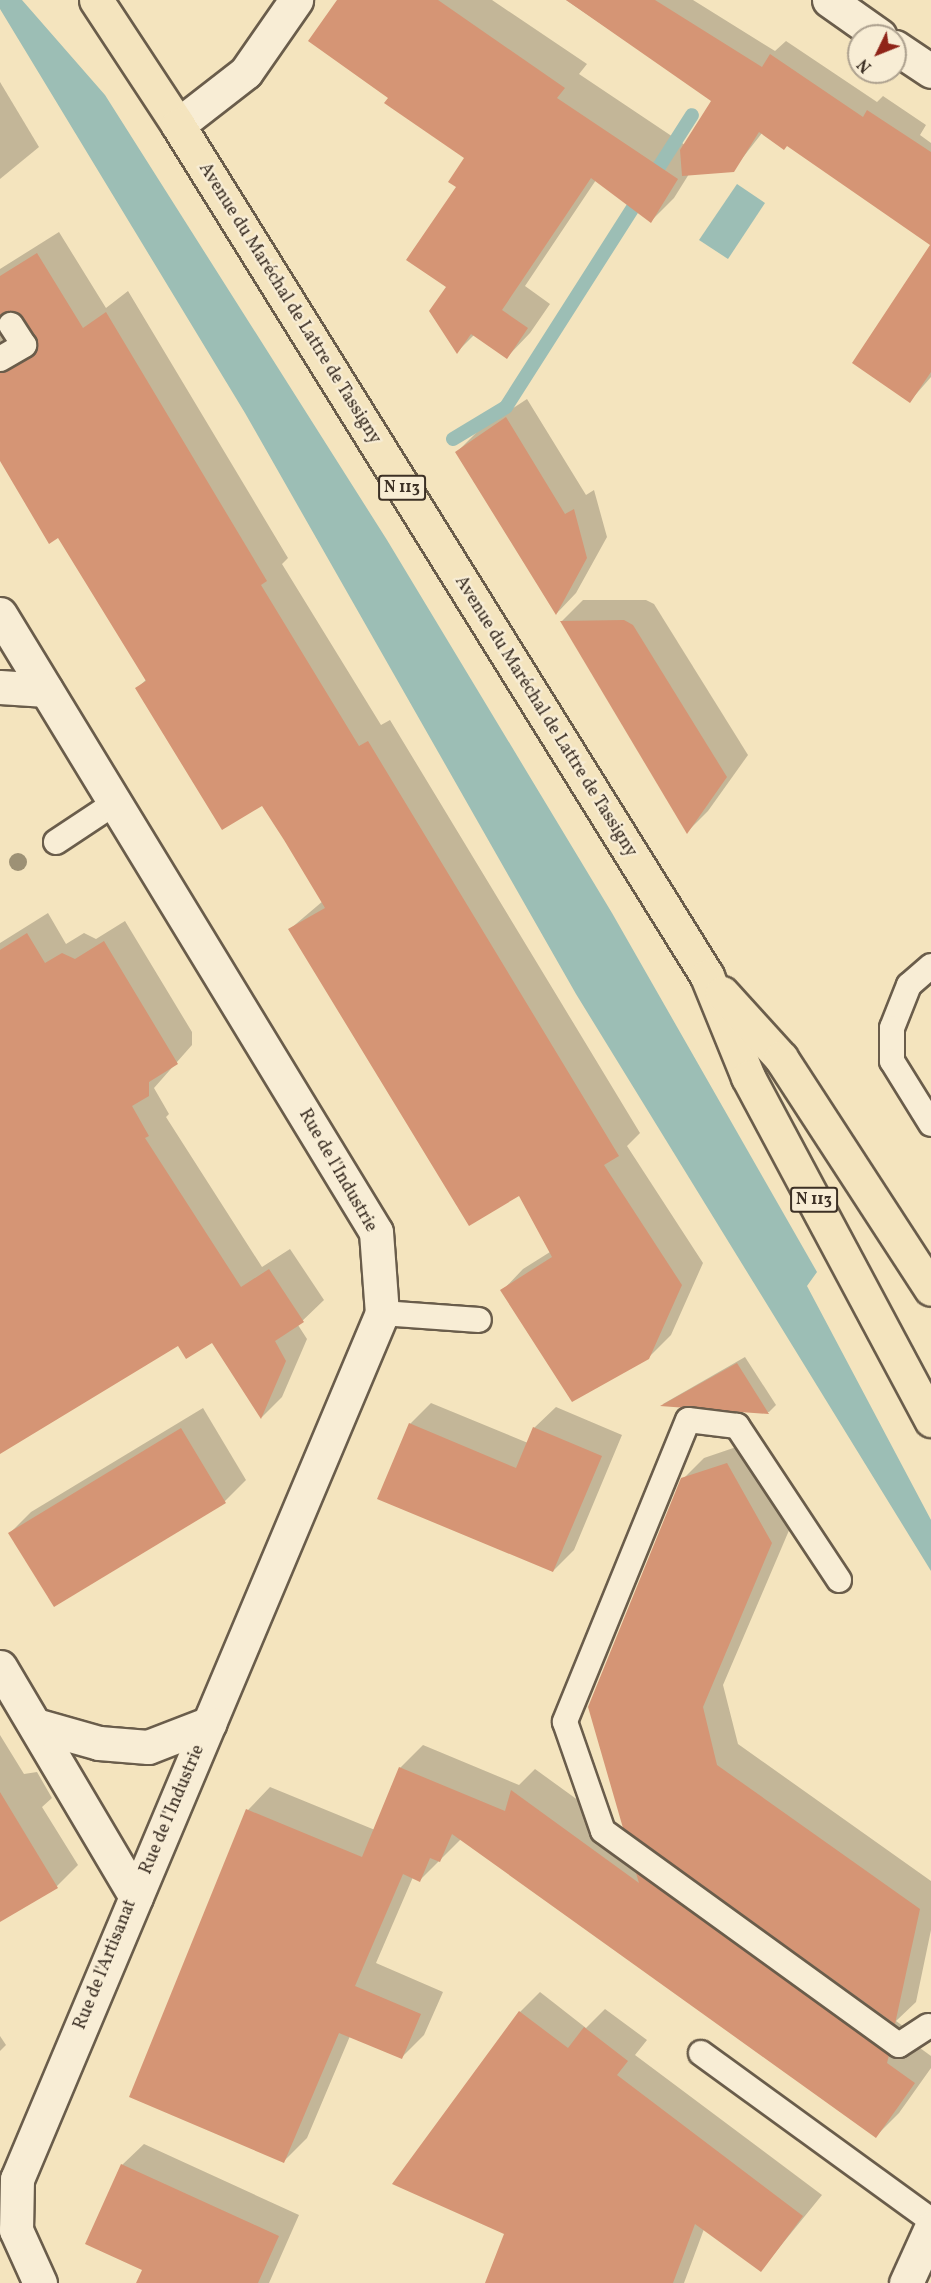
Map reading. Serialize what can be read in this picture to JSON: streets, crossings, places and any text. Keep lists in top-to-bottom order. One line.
{"streets":{"main road":["Avenue du Maréchal de Lattre de Tassigny","N 113"],"street":["Rue de l'Industrie","Rue de l'Artisanat"]},"crossings":[["Rue de l'Industrie","Rue de l'Artisanat"]],"north":"bottom left"}
